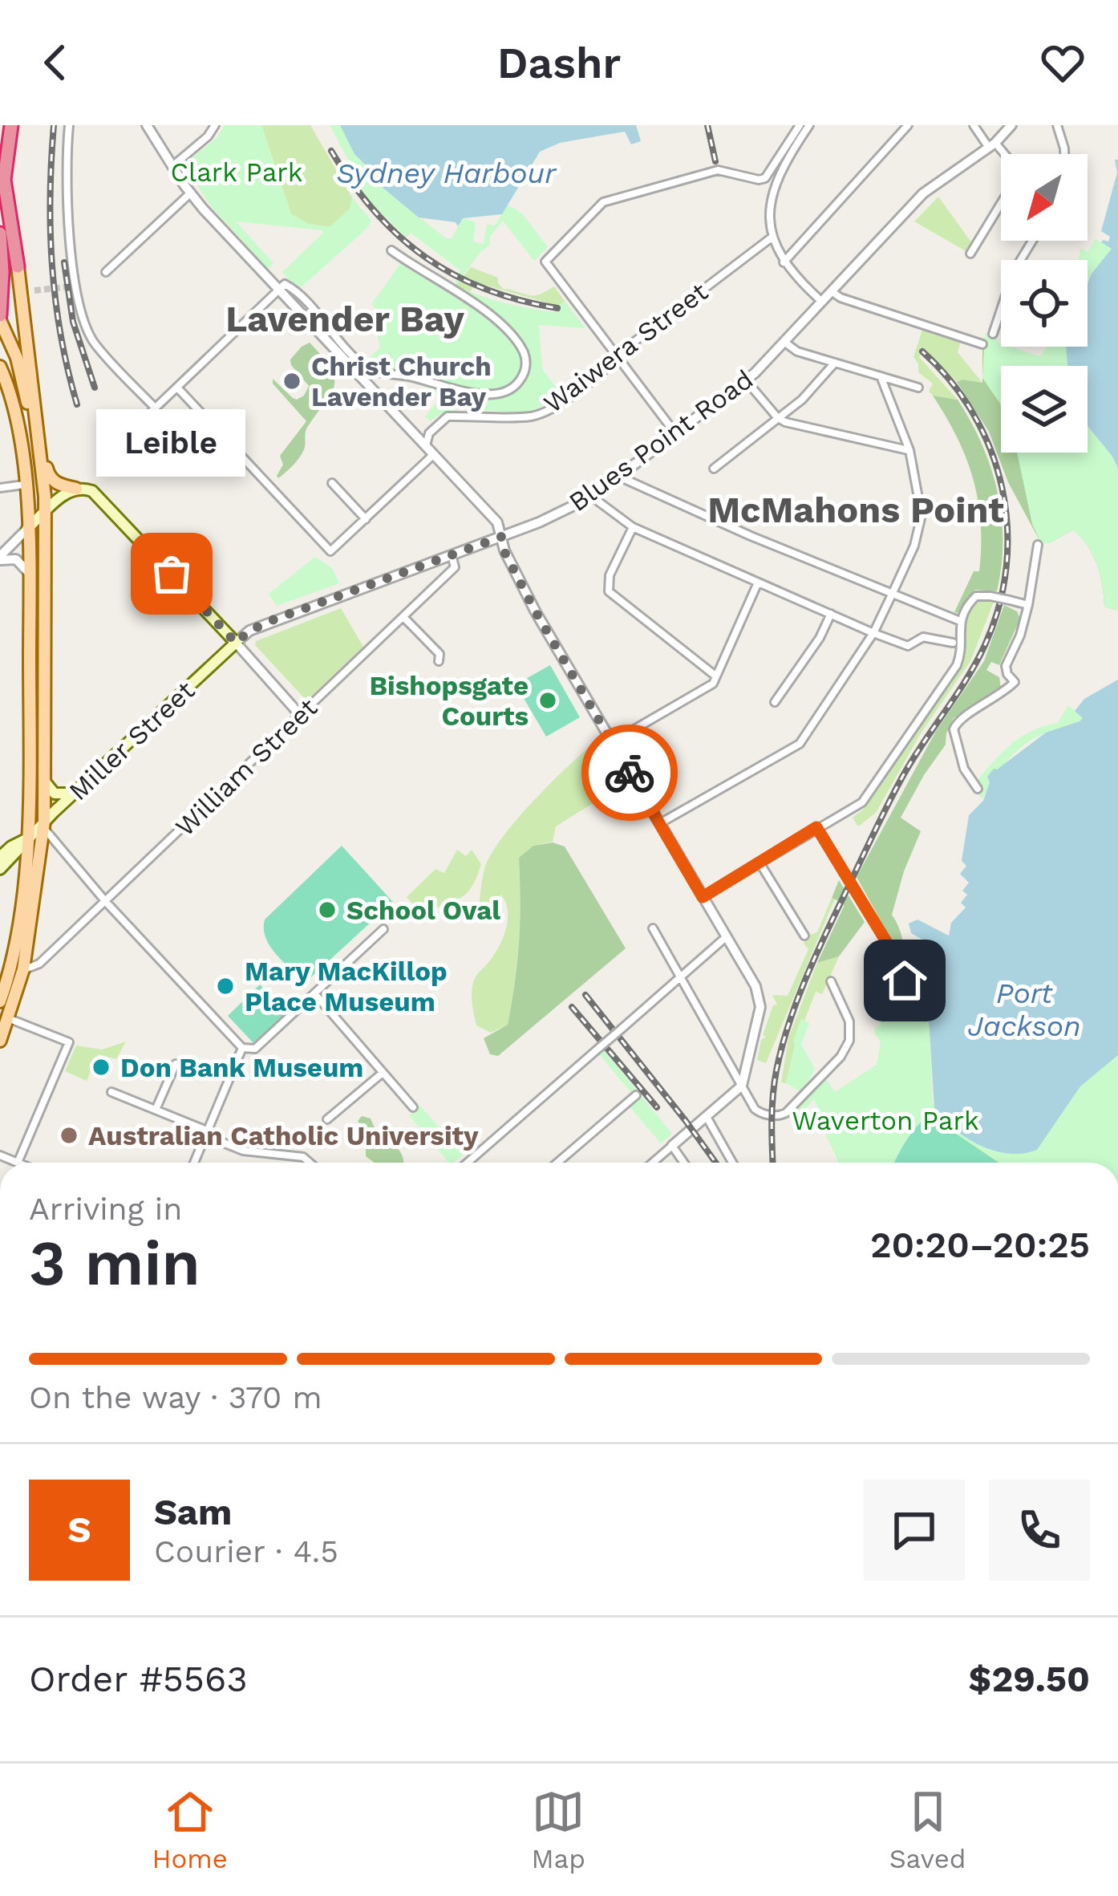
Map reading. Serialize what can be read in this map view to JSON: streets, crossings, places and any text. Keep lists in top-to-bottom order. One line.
{"streets":{"main road":["Miller Street"],"street":["Waiwera Street","Blues Point Road","William Street"]},"crossings":[["Blues Point Road","Miller Street"],["Blues Point Road","William Street"]],"districts":["Lavender Bay","McMahons Point"],"water":["Sydney Harbour","Port Jackson"],"parks":["Clark Park","Waverton Park"],"places":["Christ Church Lavender Bay","Leible","Bishopsgate Courts","School Oval","Mary MacKillop Place Museum","Don Bank Museum","Australian Catholic University"],"north":"bottom left","page":{"header":"Dashr","bubble":"Leible","heading":["3 min","Arriving in","20:20–20:25"],"panel":["Sam","Courier · 4.5","Order #5563","$29.50"],"bar":"On the way · 370 m","round":"S","tabs":["Home","Map","Saved"]}}
